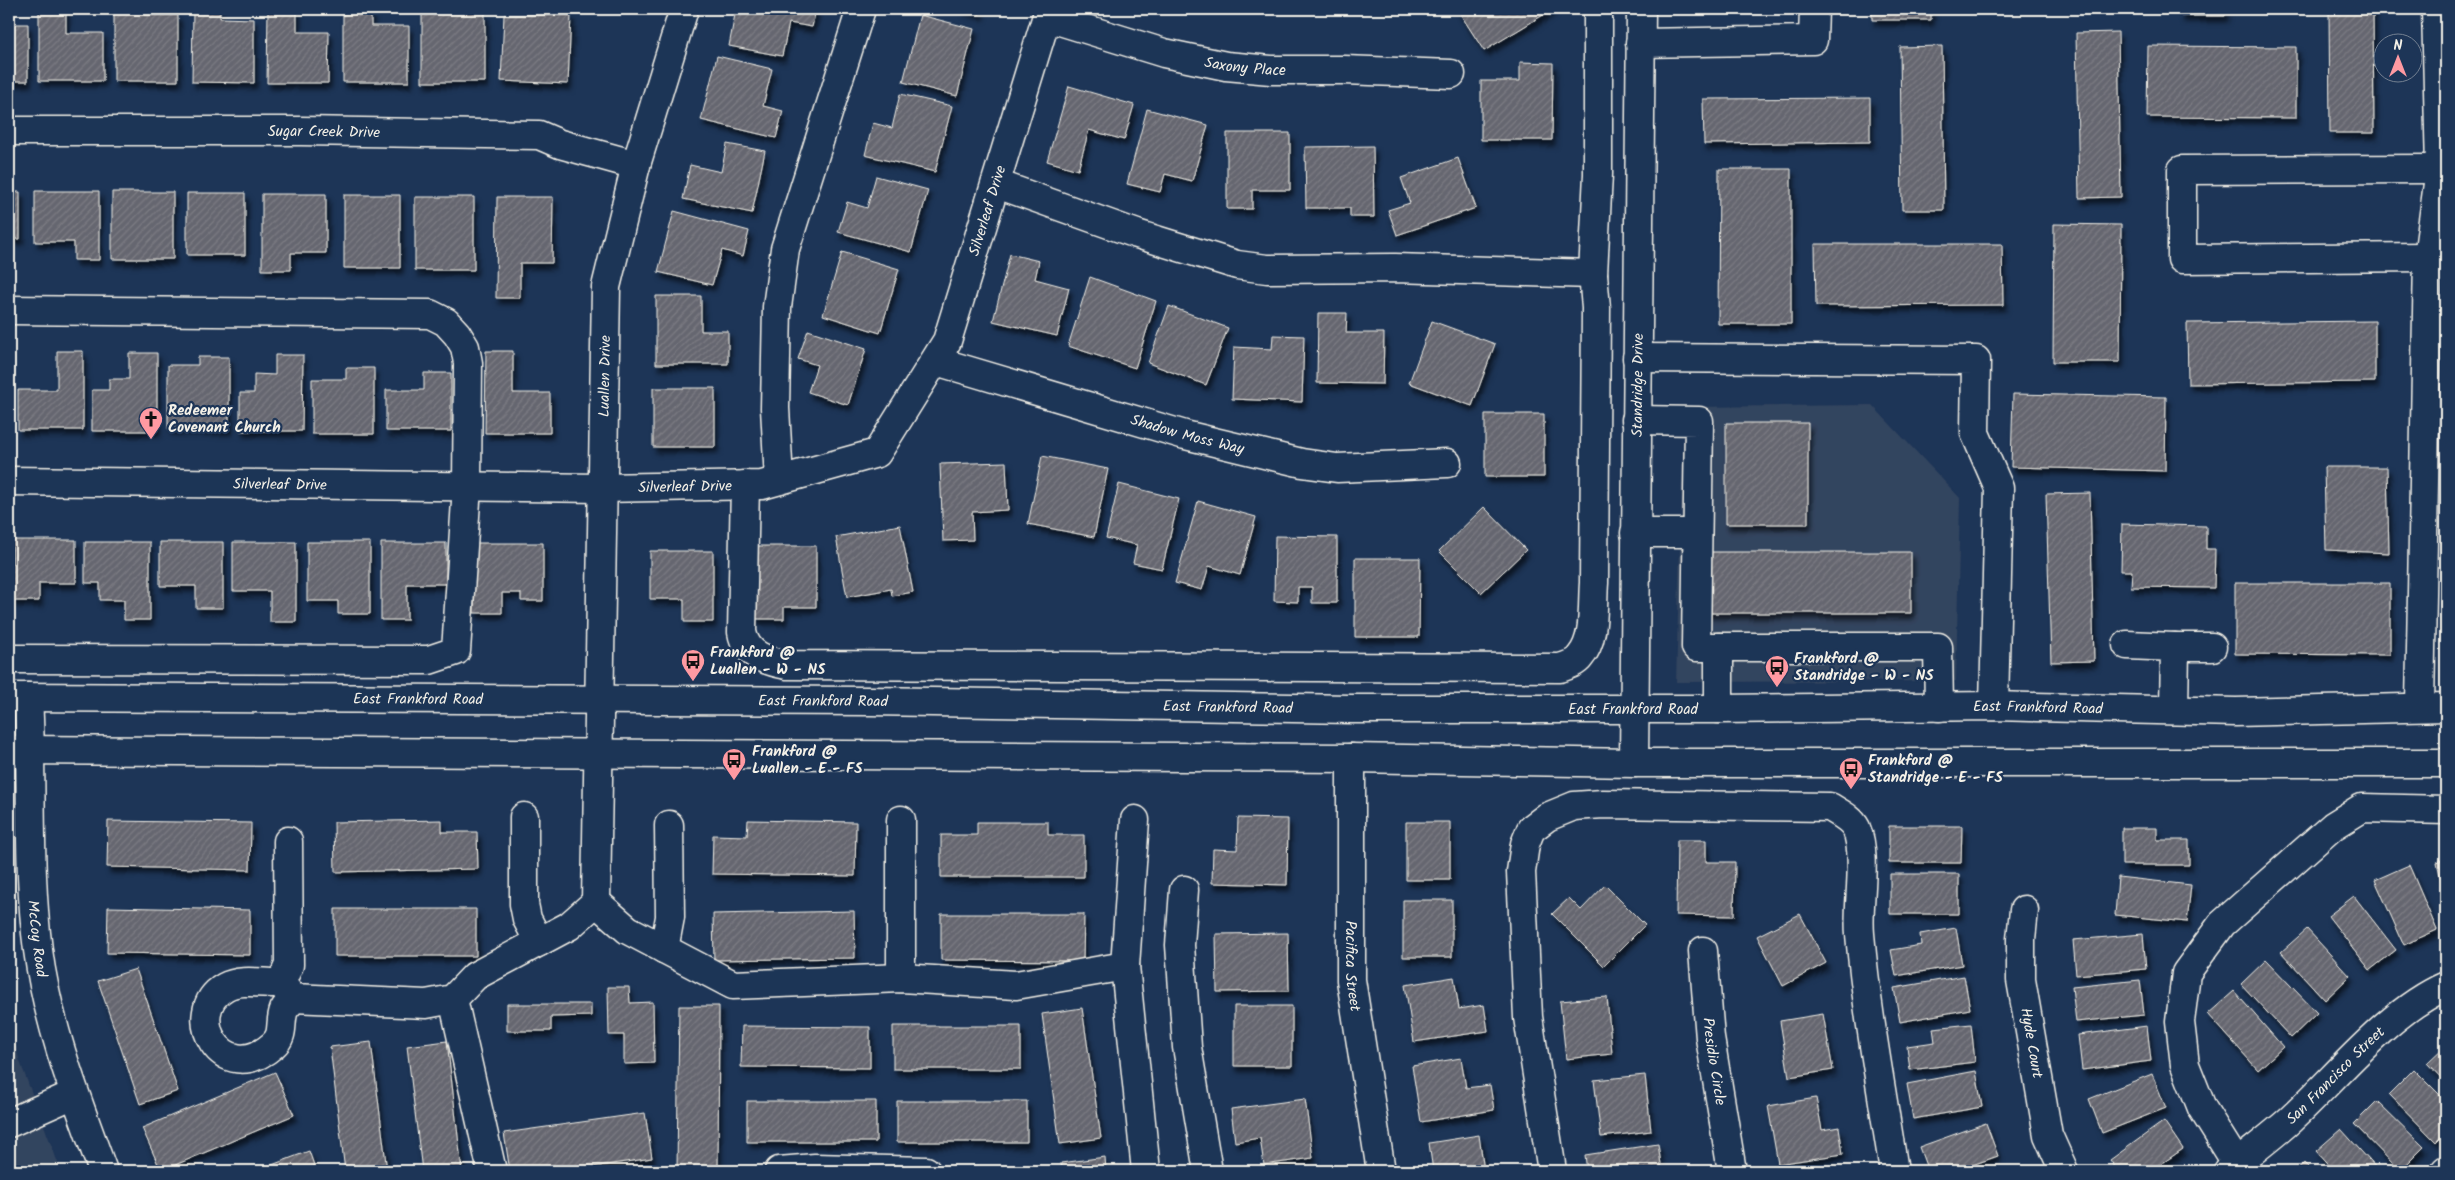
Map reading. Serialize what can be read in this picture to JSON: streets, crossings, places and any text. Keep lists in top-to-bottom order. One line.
{"streets":{"street":["Saxony Place","Sugar Creek Drive","Silverleaf Drive","Luallen Drive","Standridge Drive","Shadow Moss Way","East Frankford Road","McCoy Road","Pacifica Street","Hyde Court","Presidio Circle","San Francisco Street"]},"crossings":[["Saxony Place","Silverleaf Drive"],["Sugar Creek Drive","Luallen Drive"],["Silverleaf Drive","Luallen Drive"],["Silverleaf Drive","Shadow Moss Way"],["Luallen Drive","East Frankford Road"],["Standridge Drive","East Frankford Road"],["East Frankford Road","McCoy Road"]],"places":{"church":["Redeemer Covenant Church"],"bus stop":["Frankford @ Luallen - W - NS","Frankford @ Standridge - W - NS","Frankford @ Luallen - E - FS","Frankford @ Standridge - E - FS"]},"north":"top"}
